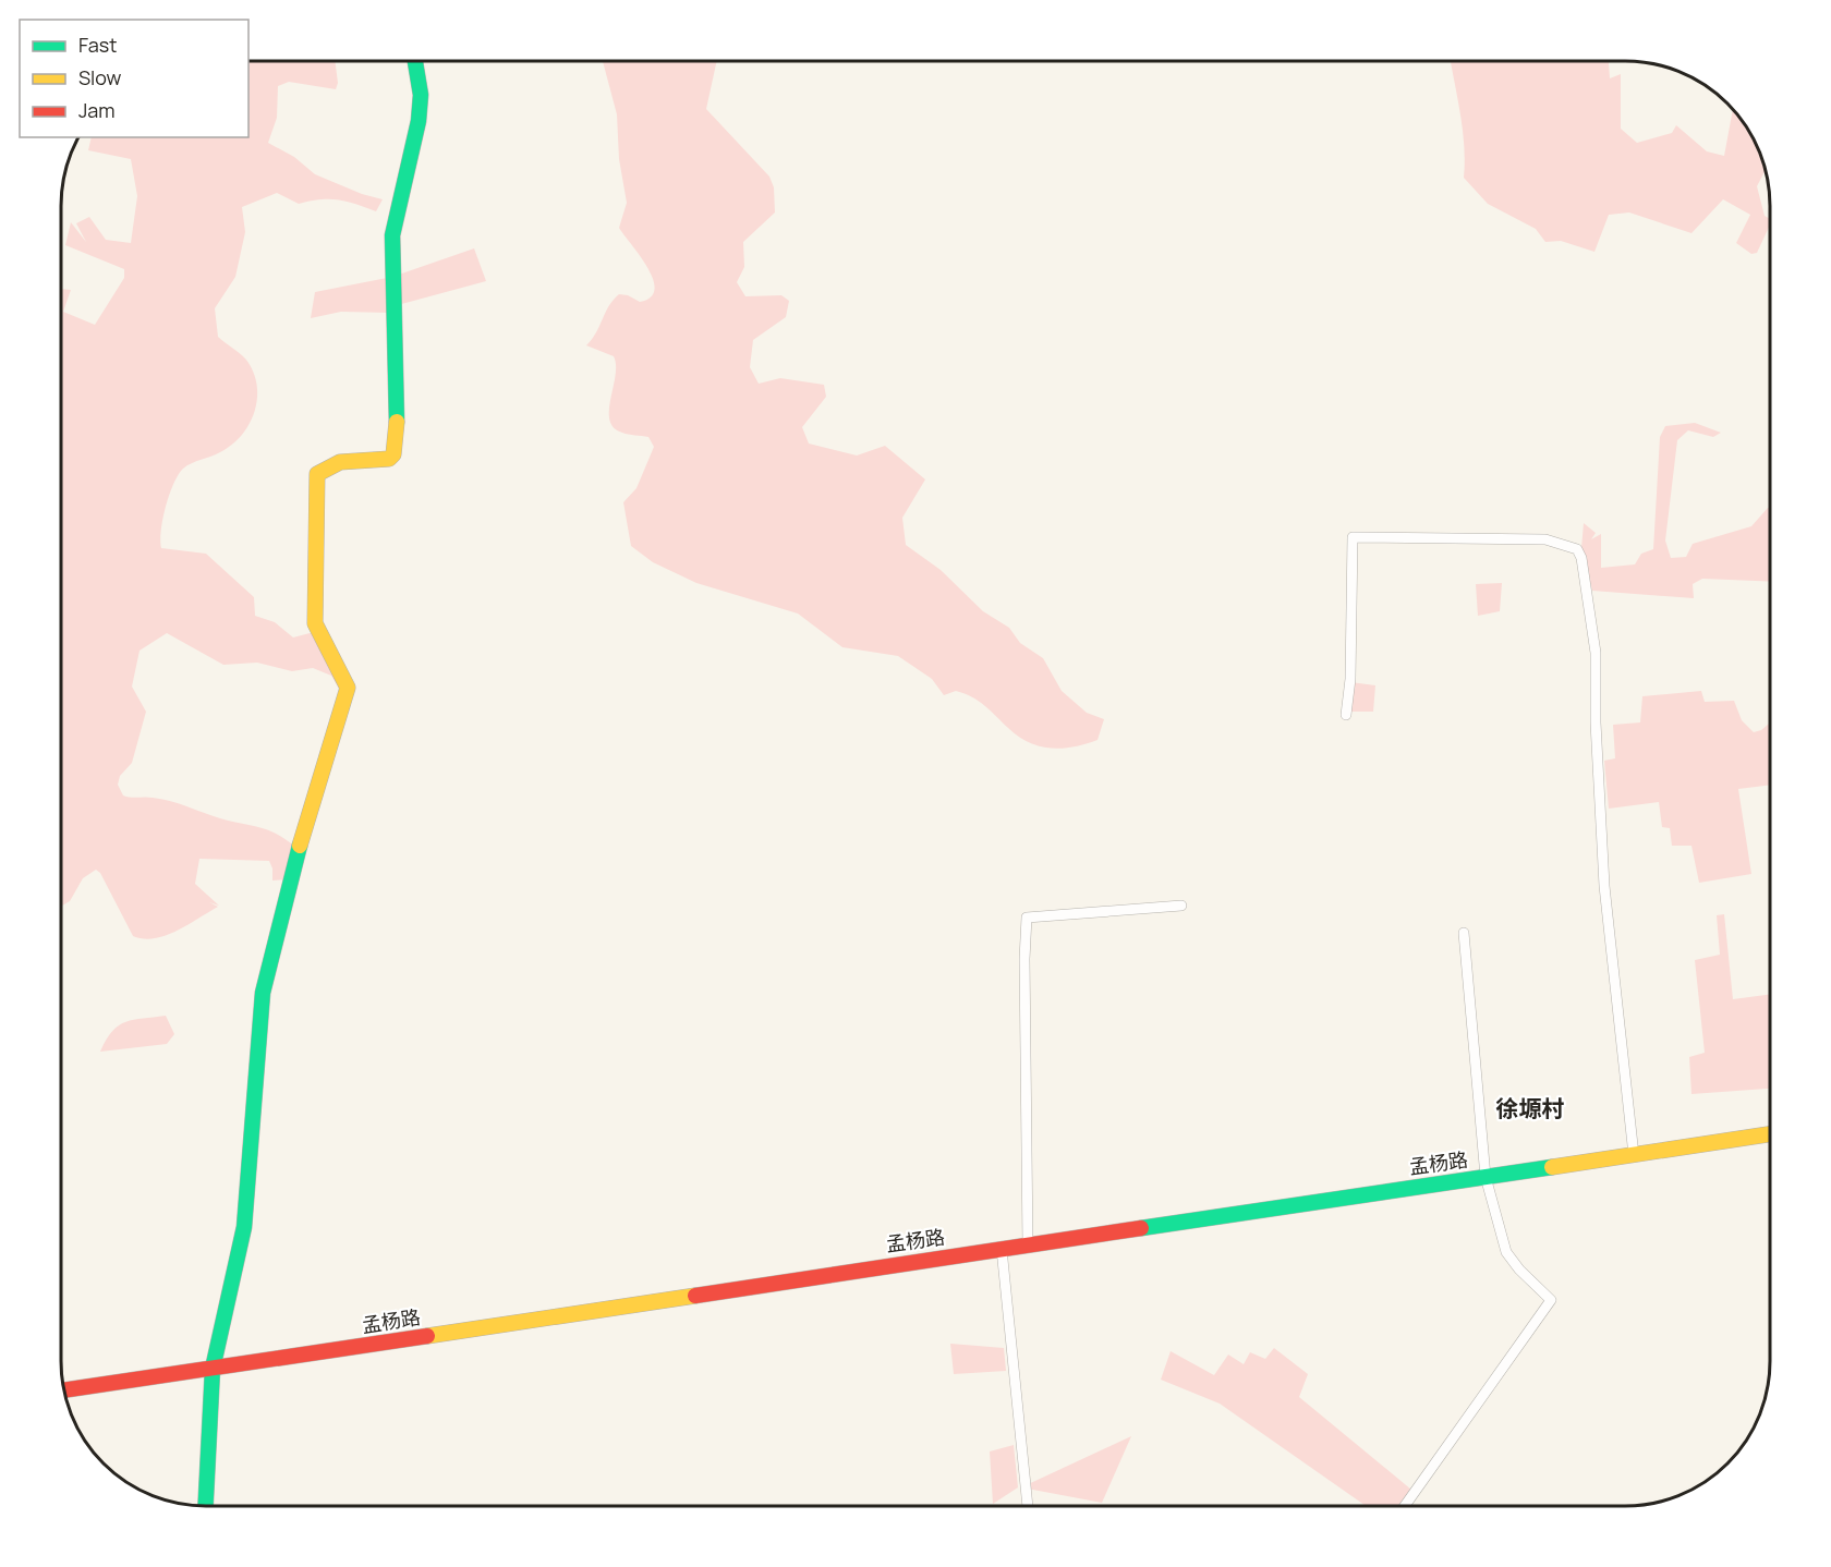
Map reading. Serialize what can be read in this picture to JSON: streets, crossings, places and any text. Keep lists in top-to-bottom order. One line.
{"streets":{"street":["孟杨路"]},"districts":["徐塬村"],"legend":["Fast","Slow","Jam"]}
